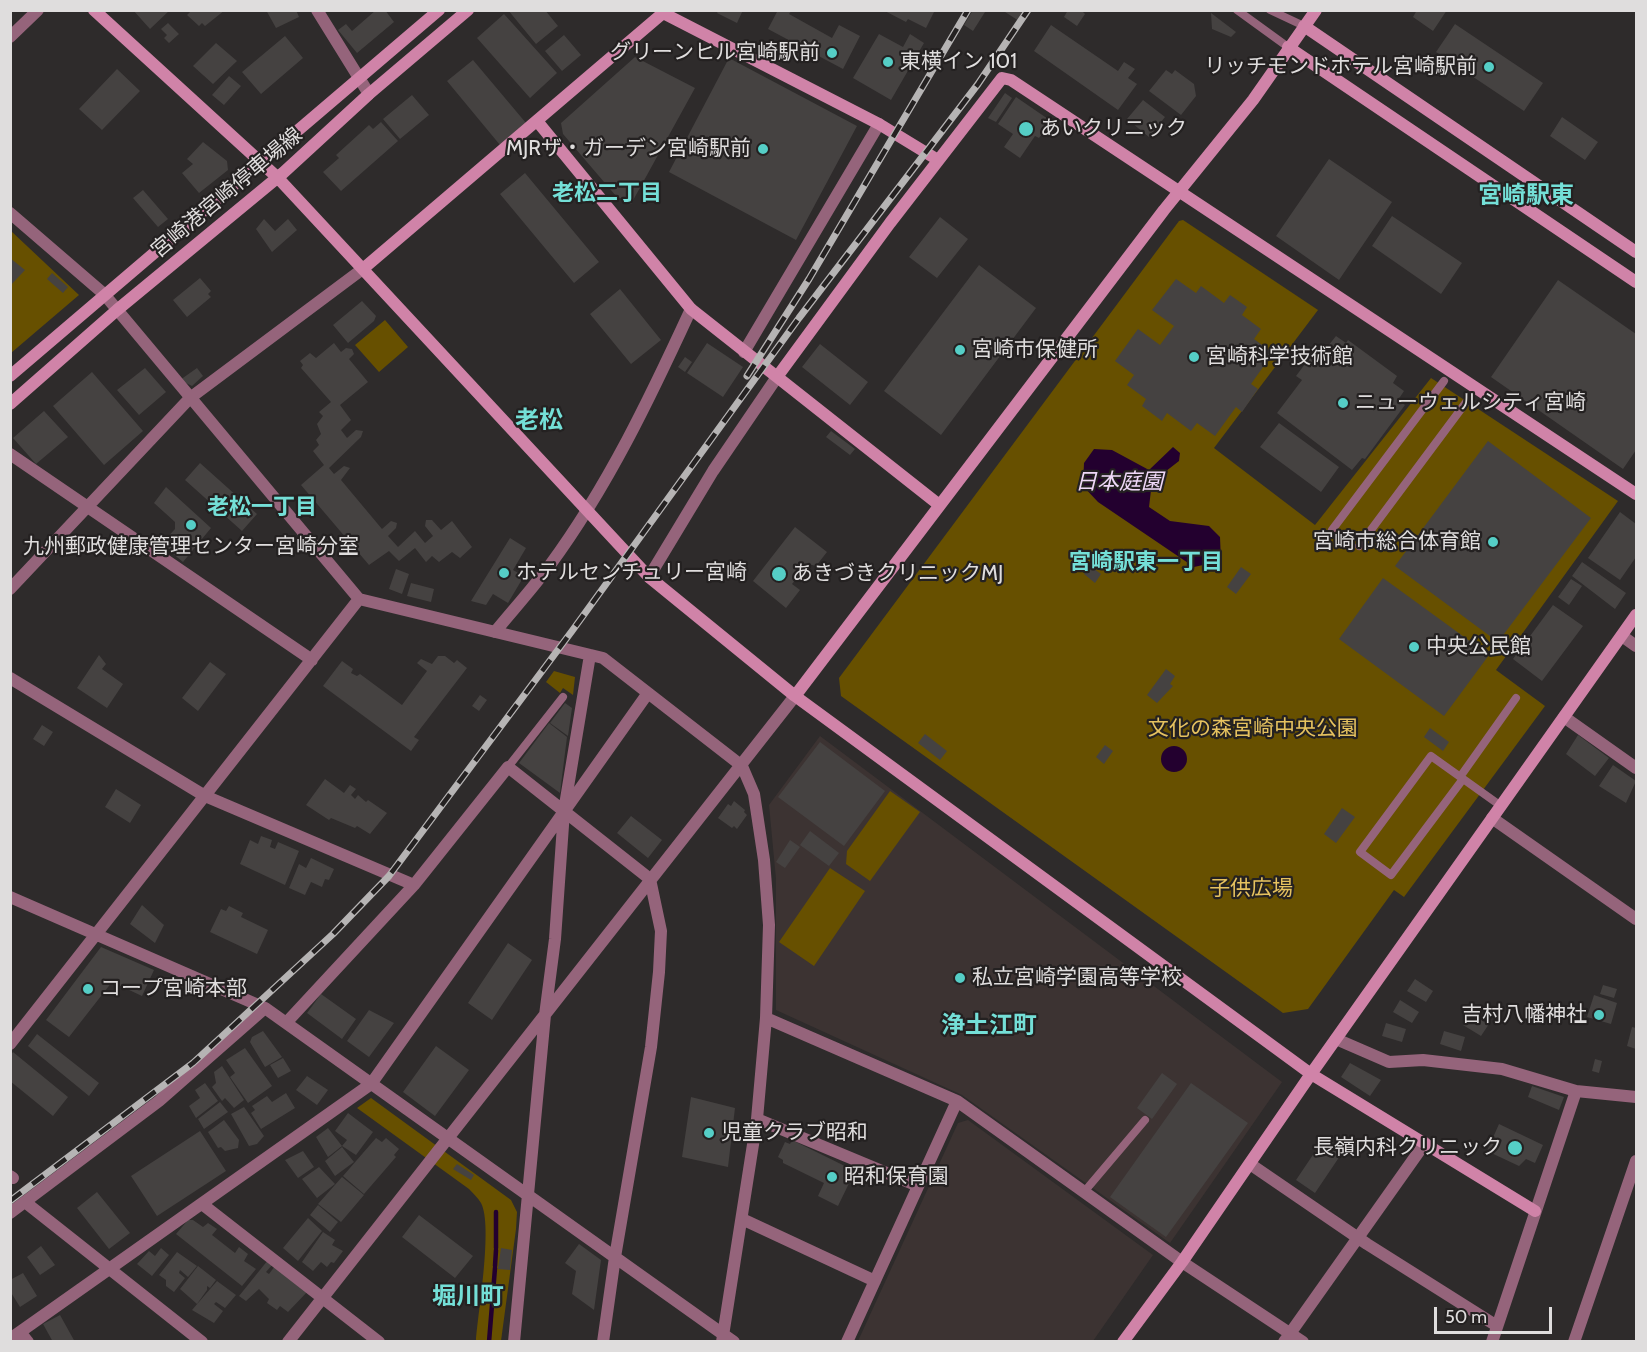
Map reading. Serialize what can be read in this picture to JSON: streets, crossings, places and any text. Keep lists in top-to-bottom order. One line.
{"streets":{"street":["宮崎港宮崎停車場線"]},"districts":["老松二丁目","宮崎駅東","老松","老松一丁目","宮崎駅東一丁目","浄土江町","堀川町"],"water":["日本庭園"],"parks":["文化の森宮崎中央公園","子供広場"],"places":["グリーンヒル宮崎駅前","東横イン 101","リッチモンドホテル宮崎駅前","あいクリニック","MJRザ・ガーデン宮崎駅前","宮崎市保健所","宮崎科学技術館","ニューウェルシティ宮崎","九州郵政健康管理センター宮崎分室","宮崎市総合体育館","ホテルセンチュリー宮崎","あきづきクリニックMJ","中央公民館","私立宮崎学園高等学校","コープ宮崎本部","吉村八幡神社","児童クラブ昭和","長嶺内科クリニック","昭和保育園"],"scale_bar":"50 m"}
